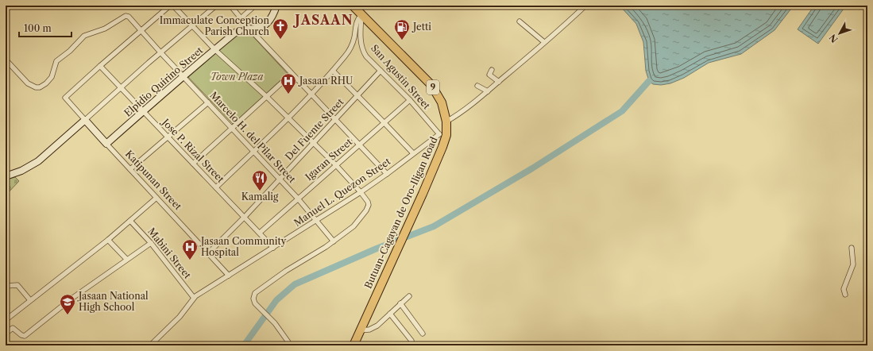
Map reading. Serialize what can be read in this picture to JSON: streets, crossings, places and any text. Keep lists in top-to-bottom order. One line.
{"streets":{"highway":["9","Butuan-Cagayan de Oro-Iligan Road"],"street":["San Agustin Street","Elpidio Quirino Street","Del Fuente Street","Marcelo H. del Pilar Street","Jose P. Rizal Street","Igaran Street","Katipunan Street","Manuel L. Quezon Street","Mabini Street"]},"crossings":[["San Agustin Street","Del Fuente Street"],["San Agustin Street","Igaran Street"],["San Agustin Street","Manuel L. Quezon Street"],["San Agustin Street","Butuan-Cagayan de Oro-Iligan Road"],["Elpidio Quirino Street","Marcelo H. del Pilar Street"],["Elpidio Quirino Street","Jose P. Rizal Street"],["Elpidio Quirino Street","Katipunan Street"],["Del Fuente Street","Marcelo H. del Pilar Street"],["Del Fuente Street","Jose P. Rizal Street"],["Del Fuente Street","Katipunan Street"],["Marcelo H. del Pilar Street","Igaran Street"],["Marcelo H. del Pilar Street","Manuel L. Quezon Street"],["Jose P. Rizal Street","Igaran Street"],["Jose P. Rizal Street","Katipunan Street"],["Jose P. Rizal Street","Manuel L. Quezon Street"],["Katipunan Street","Manuel L. Quezon Street"],["Manuel L. Quezon Street","Butuan-Cagayan de Oro-Iligan Road"],["Manuel L. Quezon Street","Mabini Street"]],"districts":["JASAAN"],"parks":["Town Plaza"],"places":{"church":["Immaculate Conception Parish Church"],"fuel station":["Jetti"],"hospital":["Jasaan RHU","Jasaan Community Hospital"],"restaurant":["Kamalig"],"school or university":["Jasaan National High School"]},"scale_bar":"100 m","north":"bottom left"}
